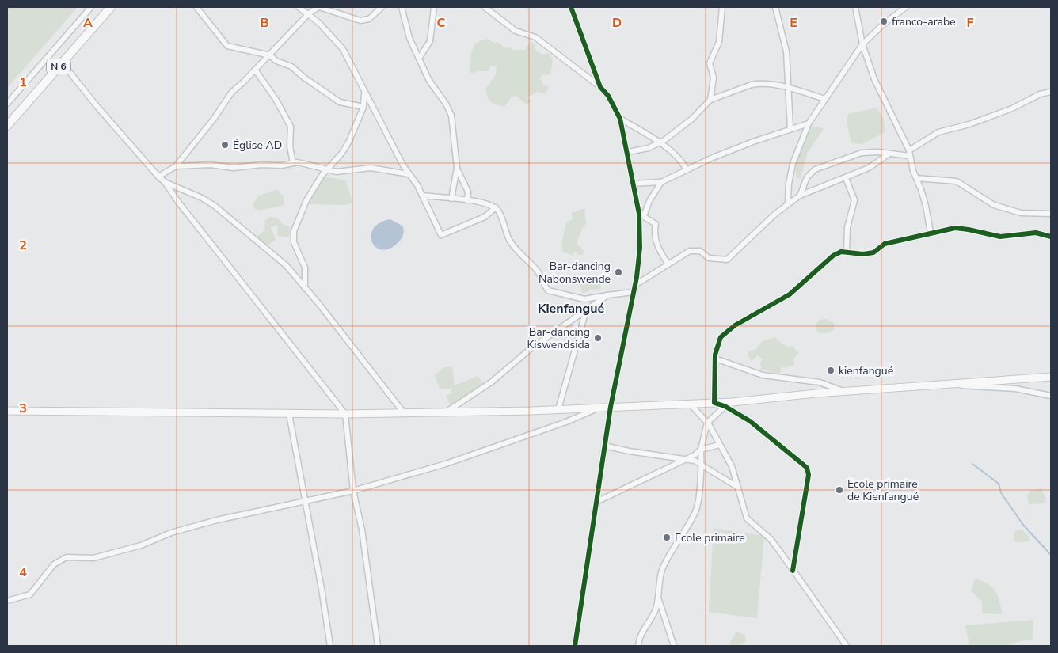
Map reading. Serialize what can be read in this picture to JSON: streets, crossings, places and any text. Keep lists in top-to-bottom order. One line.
{"streets":{"main road":["N 6"]},"districts":["Kienfangué"],"places":["franco-arabe","Église AD","Bar-dancing Nabonswende","Bar-dancing Kiswendsida","kienfangué","Ecole primaire de Kienfangué","Ecole primaire"],"grid":{"columns":["A","B","C","D","E","F"],"rows":["1","2","3","4"]}}
